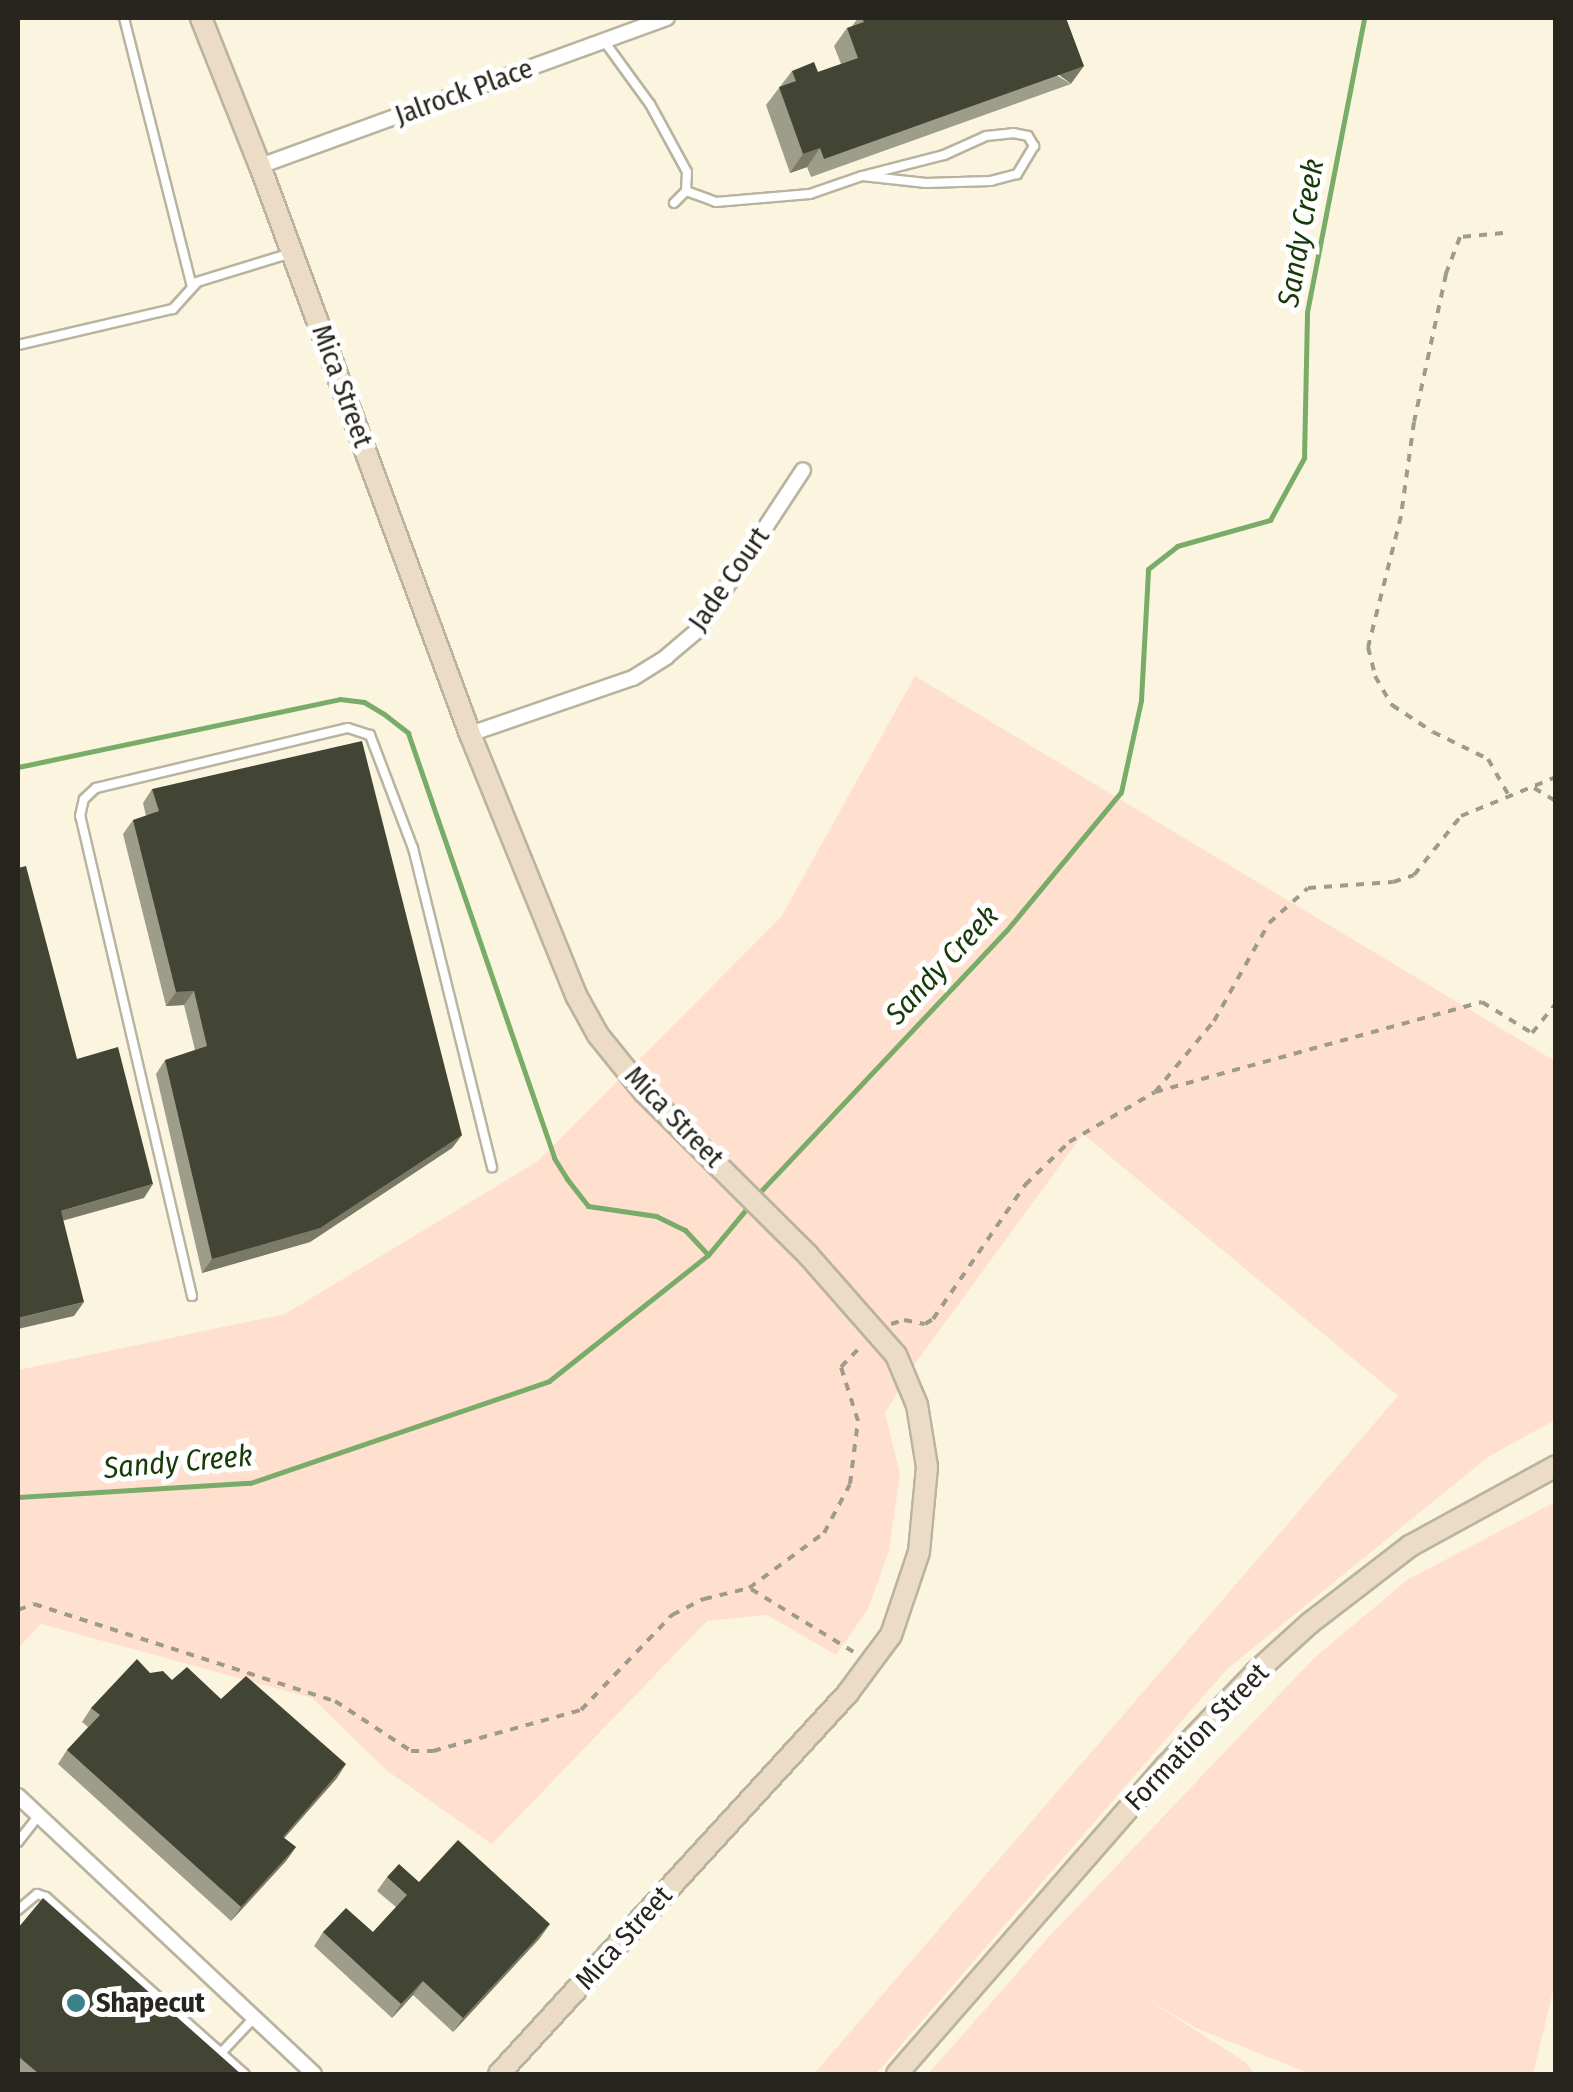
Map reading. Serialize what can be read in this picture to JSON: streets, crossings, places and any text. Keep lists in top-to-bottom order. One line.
{"streets":{"street":["Jalrock Place","Mica Street","Jade Court","Formation Street"]},"crossings":[["Jalrock Place","Mica Street"],["Mica Street","Jade Court"]],"water":["Sandy Creek"],"places":["Shapecut"]}
